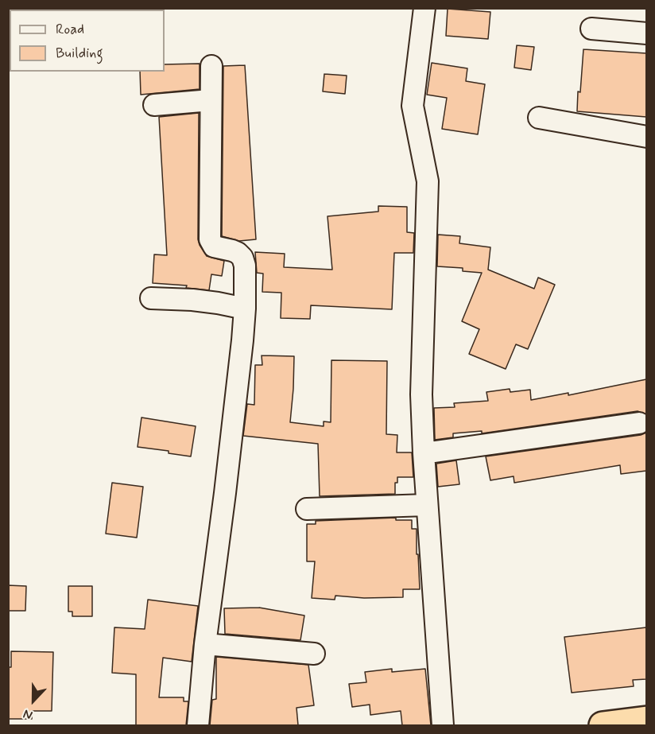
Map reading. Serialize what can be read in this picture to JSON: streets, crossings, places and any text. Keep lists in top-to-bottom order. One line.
{"legend":["Road","Building"],"north":"bottom"}
